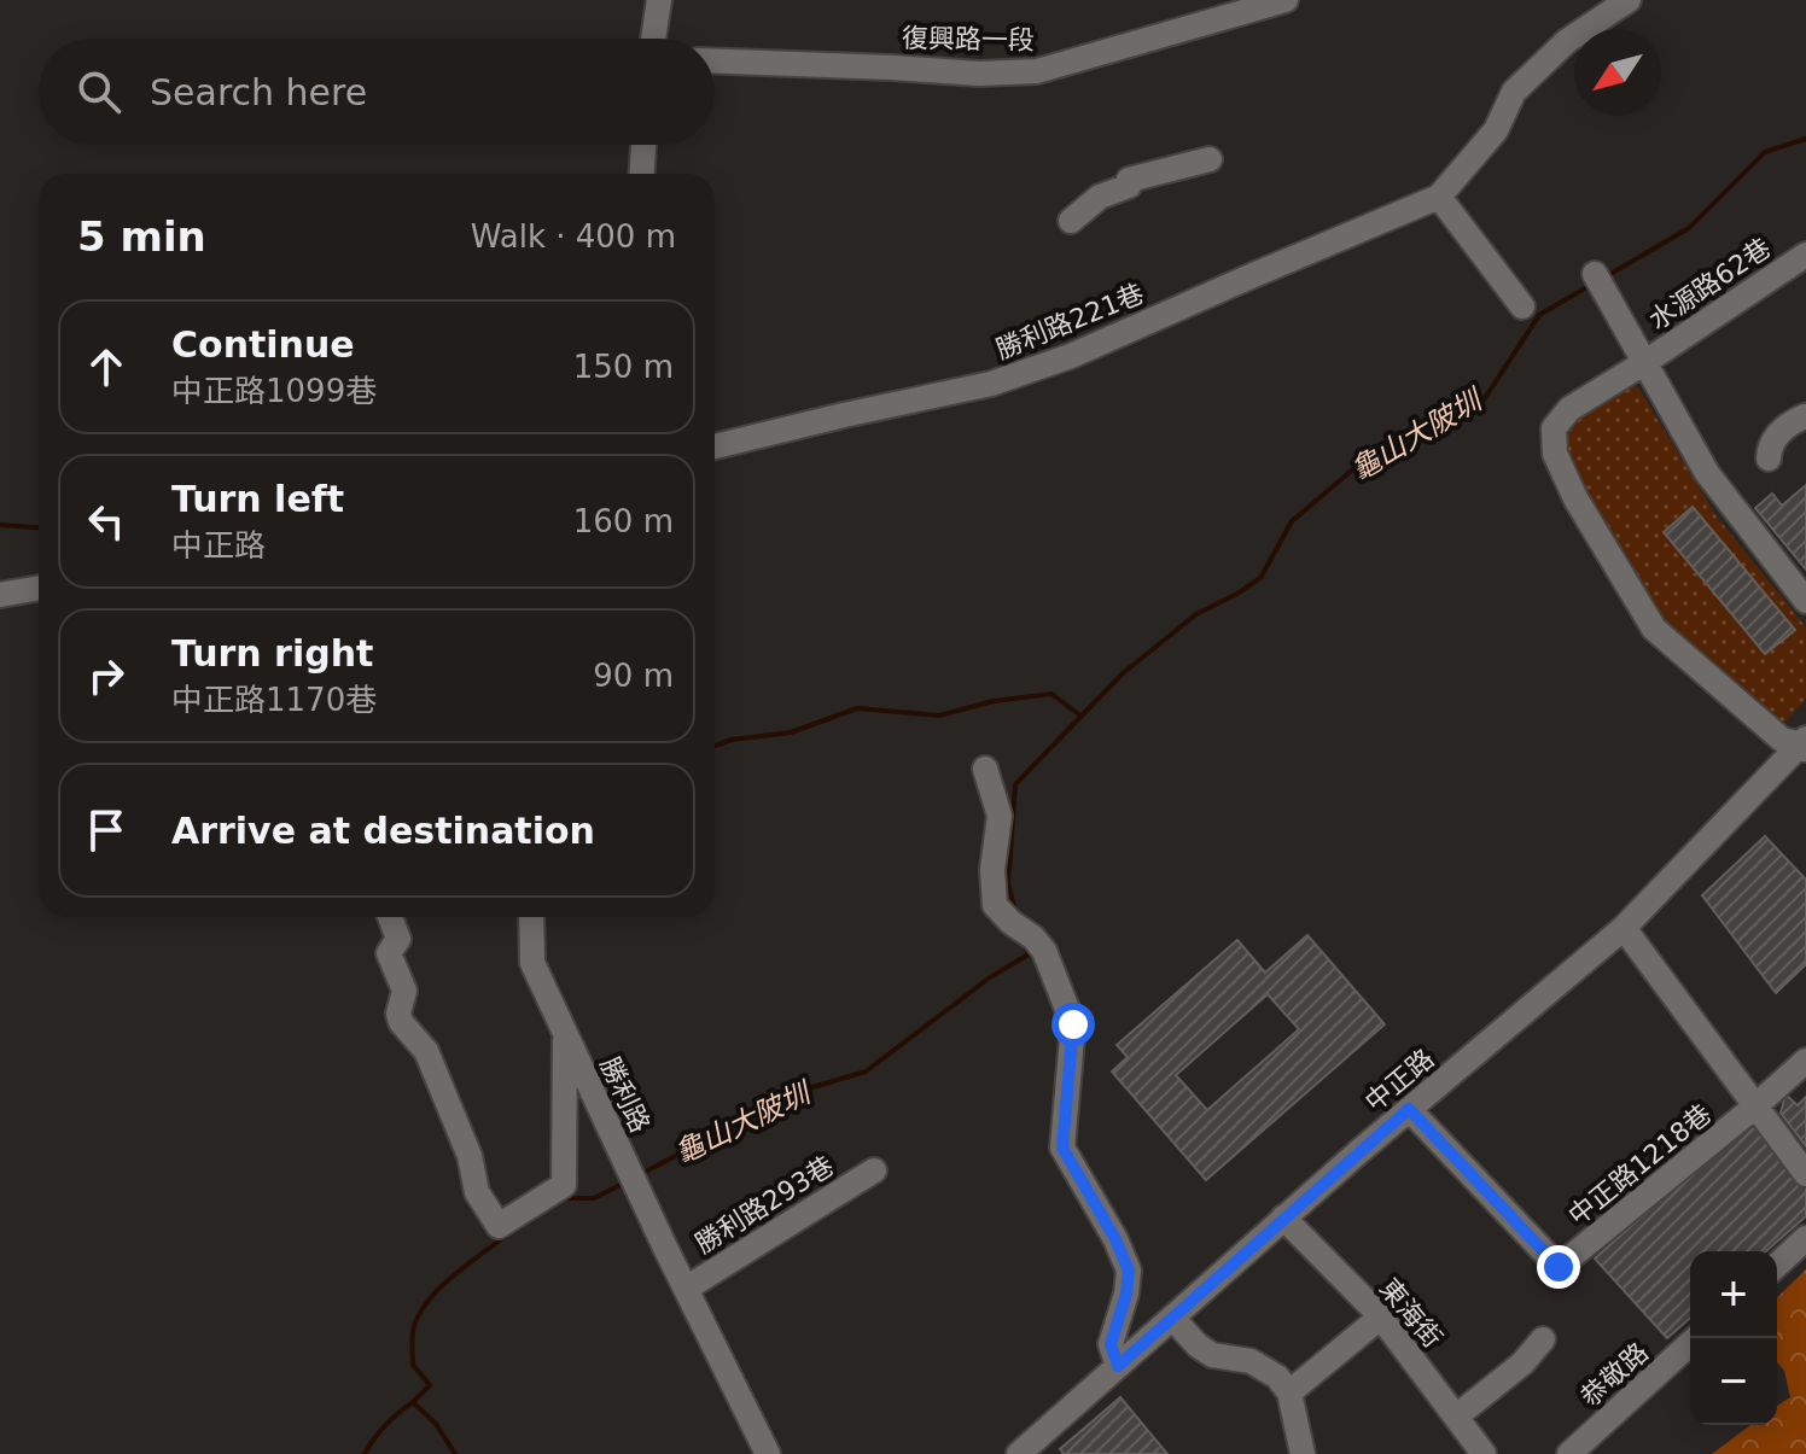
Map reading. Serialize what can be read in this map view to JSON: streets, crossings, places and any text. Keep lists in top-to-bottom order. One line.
{"streets":{"street":["復興路一段","水源路62巷","勝利路221巷","中正路","勝利路","中正路1218巷","勝利路293巷","東海街","恭敬路"]},"crossings":[["水源路62巷","中正路"],["中正路","中正路1218巷"],["中正路","東海街"],["勝利路","勝利路293巷"]],"water":["龜山大陂圳"],"north":"bottom left","page":{"search":"Search here","heading":["5 min","Walk · 400 m"],"list":[["Continue","中正路1099巷","150 m"],["Turn left","中正路","160 m"],["Turn right","中正路1170巷","90 m"],"Arrive at destination"],"map_buttons":["+","−"]}}
